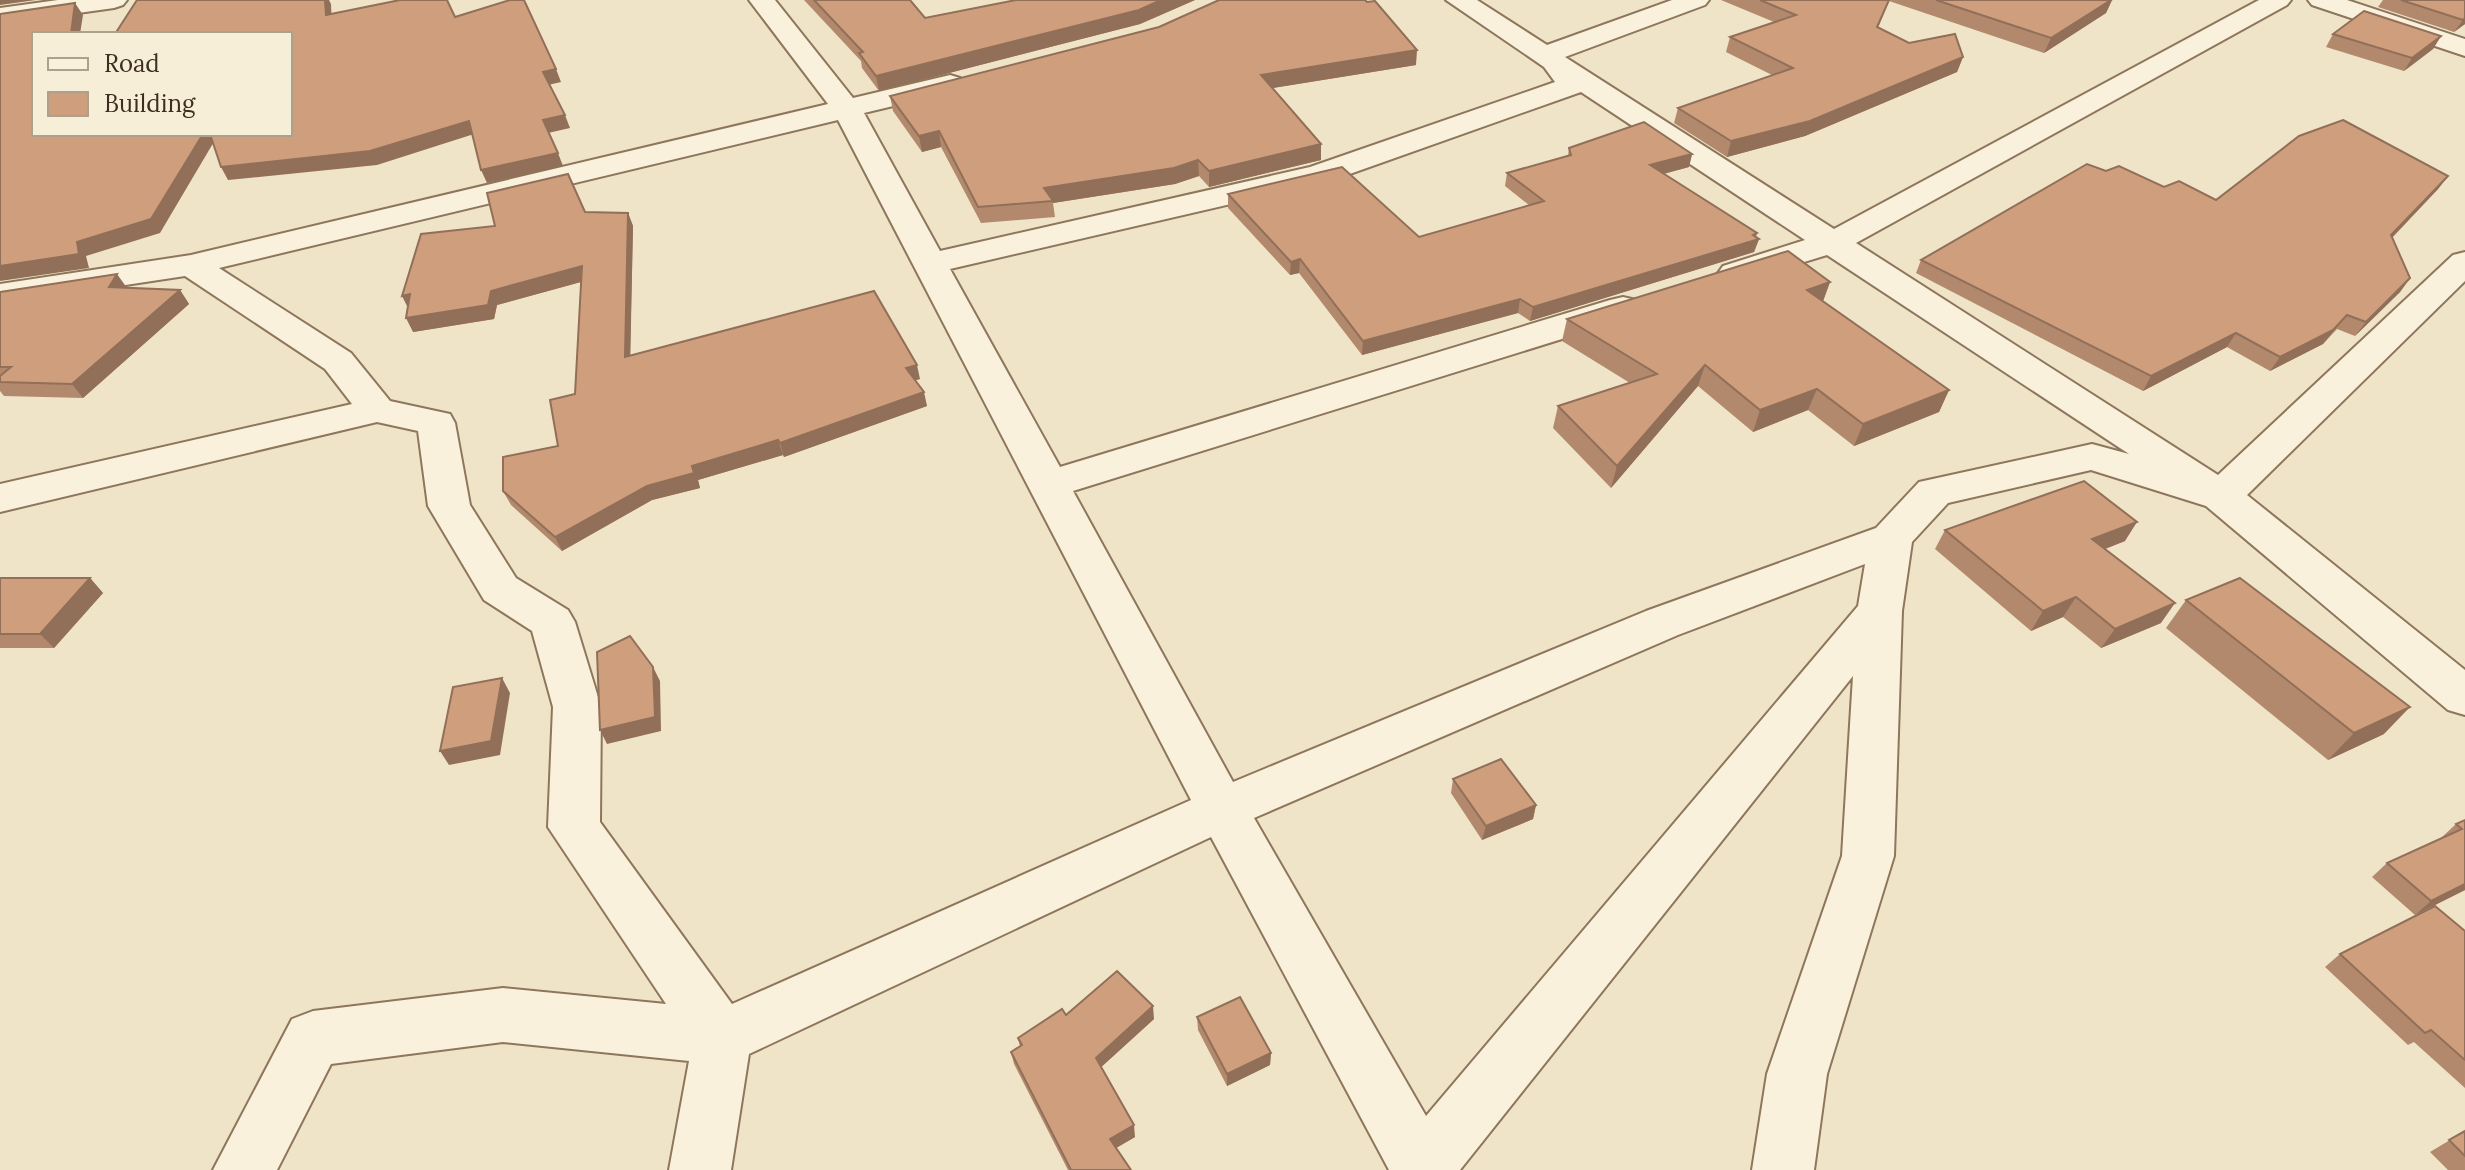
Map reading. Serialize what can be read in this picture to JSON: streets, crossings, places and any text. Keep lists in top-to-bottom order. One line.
{"legend":["Road","Building"]}
